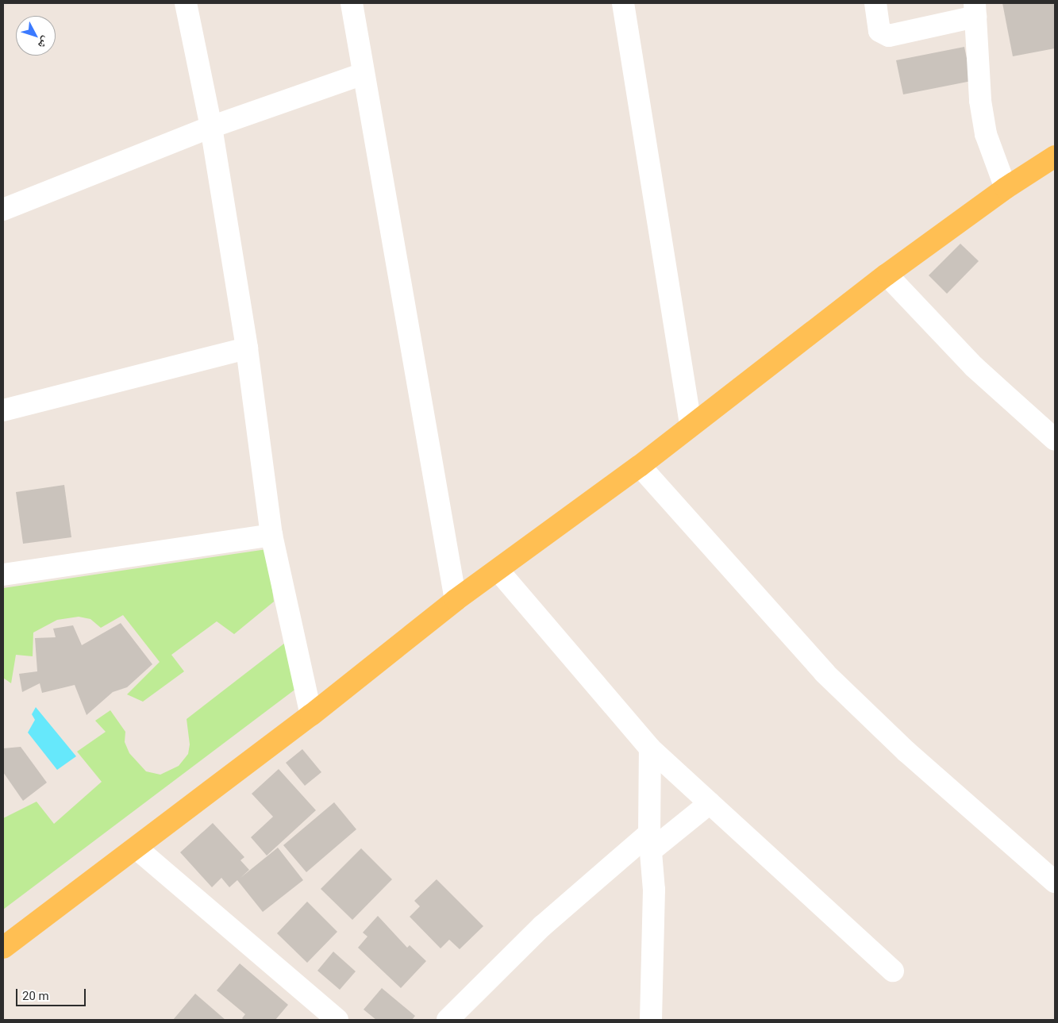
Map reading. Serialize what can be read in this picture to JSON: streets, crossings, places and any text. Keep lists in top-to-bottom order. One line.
{"scale_bar":"20 m","north":"bottom right"}
